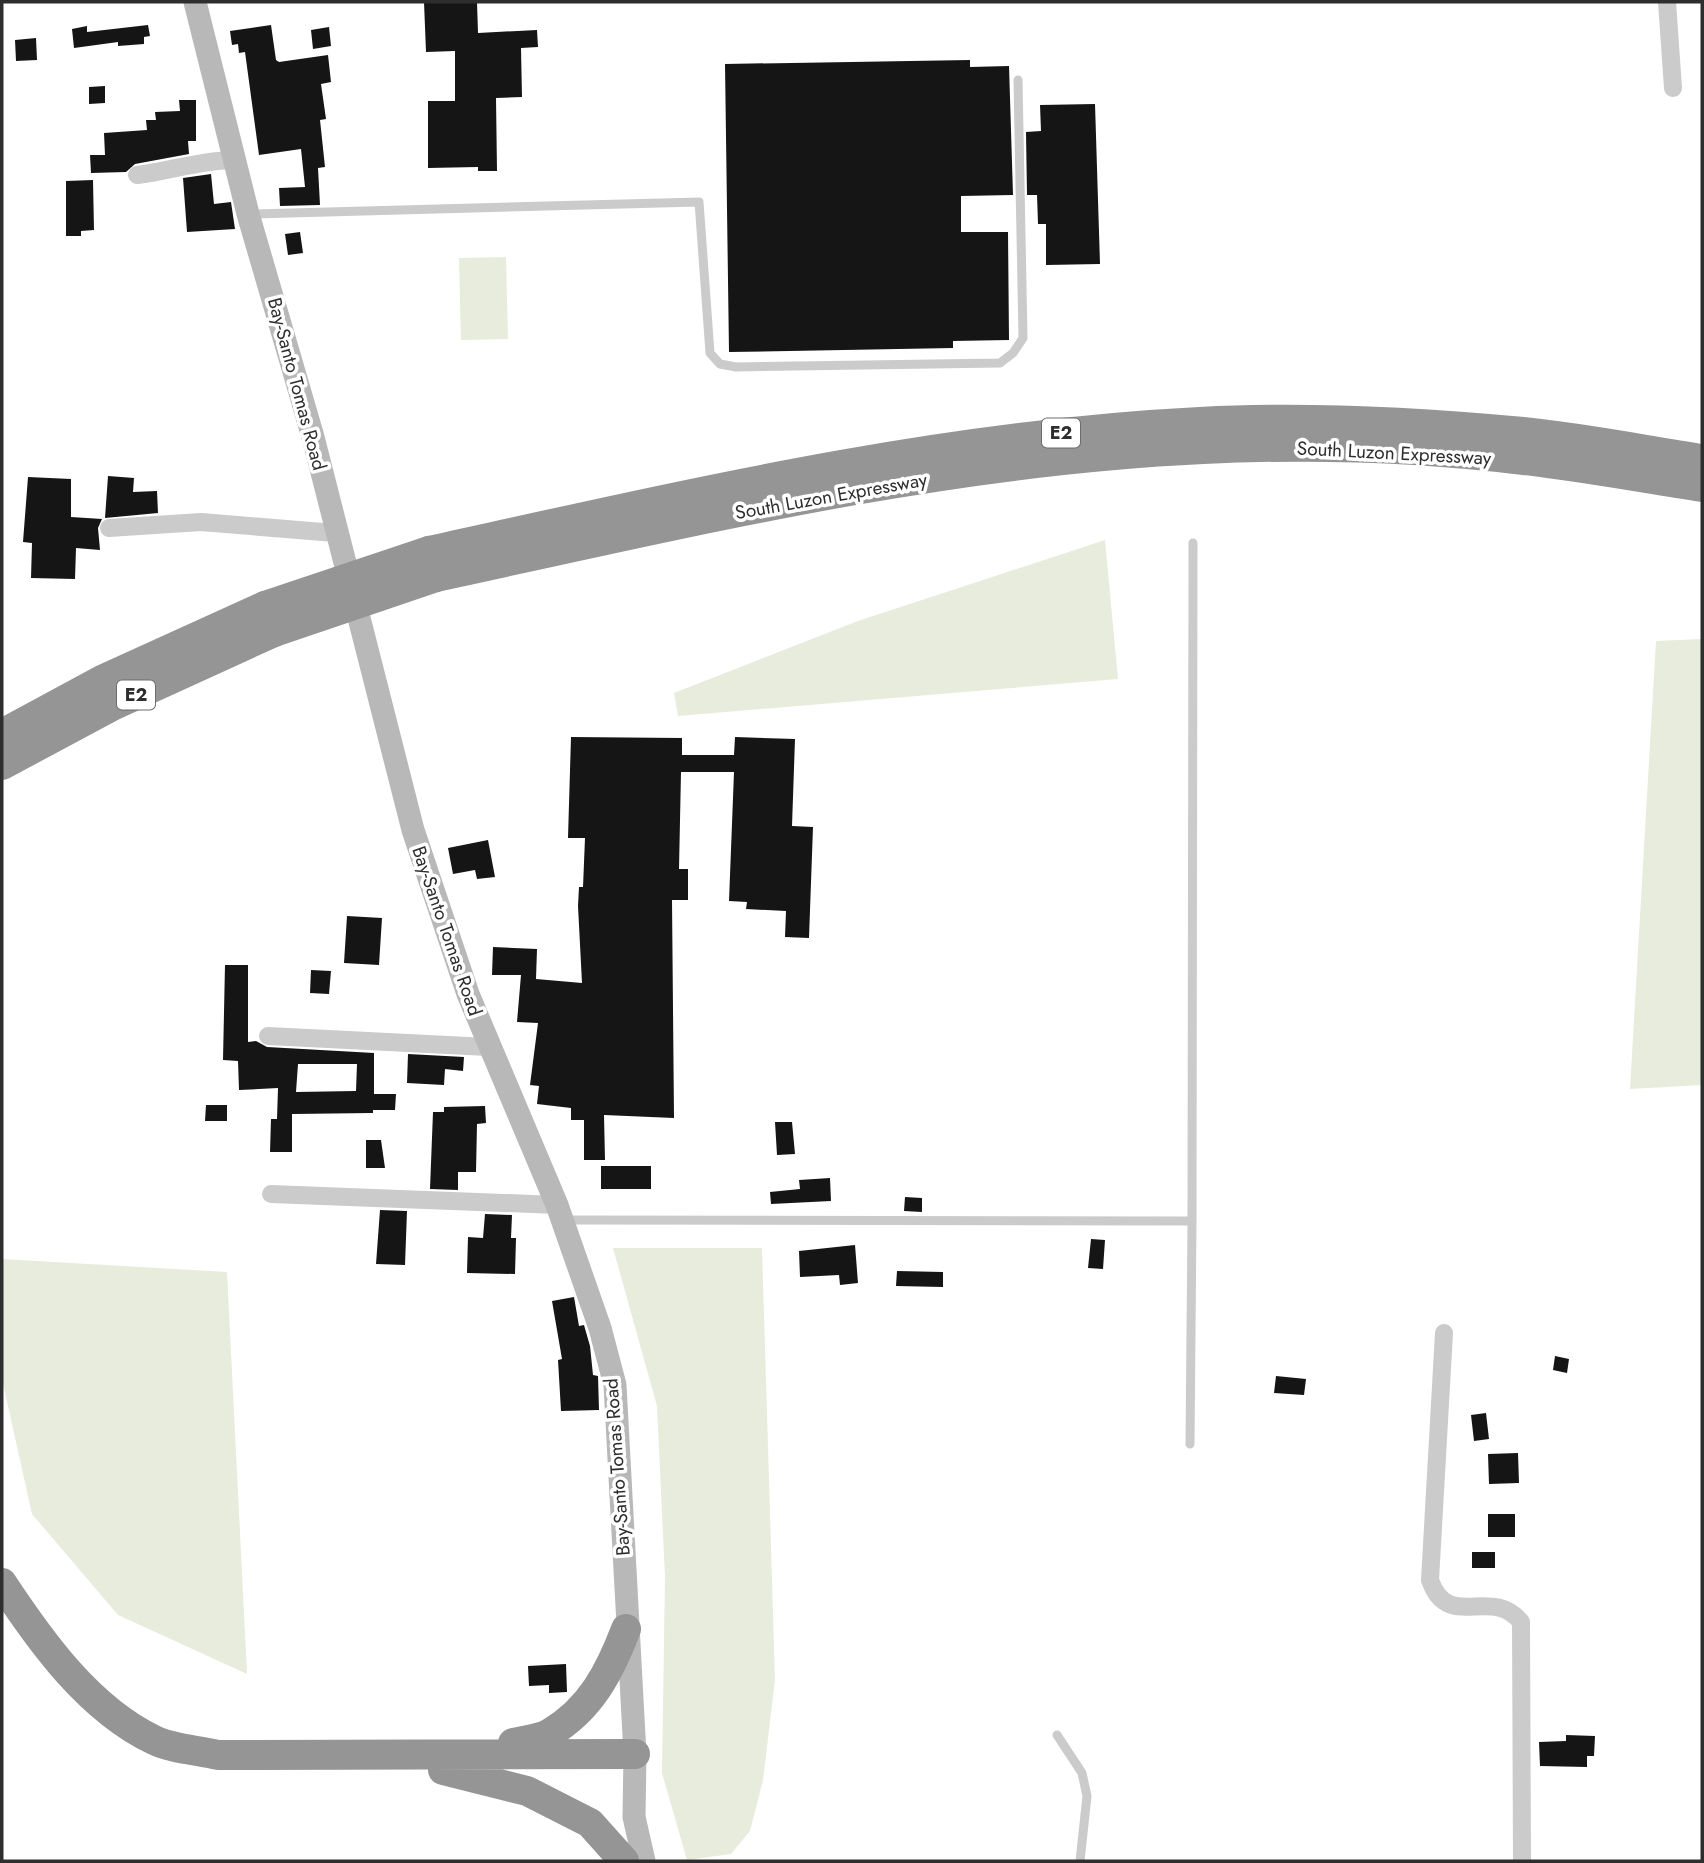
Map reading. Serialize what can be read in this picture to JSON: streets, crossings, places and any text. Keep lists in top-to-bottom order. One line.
{"streets":{"highway":["E2","South Luzon Expressway"],"main road":["Bay-Santo Tomas Road"]}}
